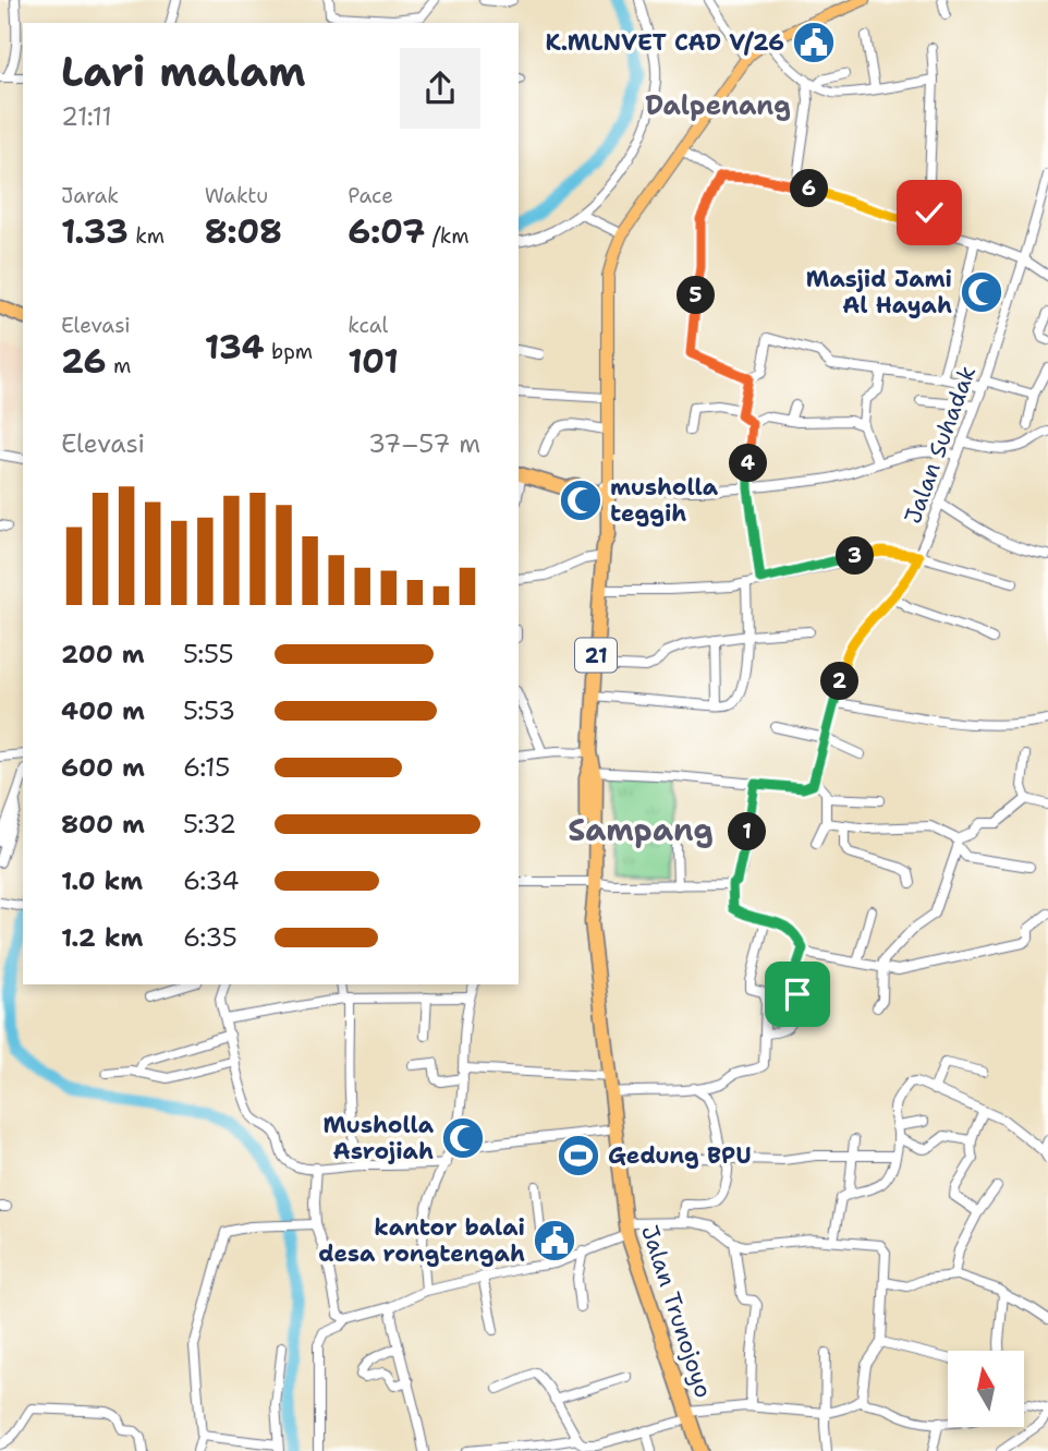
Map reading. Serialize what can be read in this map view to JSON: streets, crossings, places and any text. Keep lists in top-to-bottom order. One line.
{"streets":{"highway":["21","Jalan Trunojoyo"],"street":["Jalan Suhadak"]},"crossings":[["21","Jalan Trunojoyo"]],"districts":["Dalpenang","Sampang"],"places":{"public building":["K.MLNVET CAD V/26","kantor balai desa rongtengah"],"mosque":["Masjid Jami Al Hayah","musholla teggih","Musholla Asrojiah"],"sports":["Gedung BPU"]},"north":"top","page":{"heading":["Lari malam","21:11"],"stats":[["Jarak","1.33 km"],["Waktu","8:08"],["Pace","6:07 /km"],["Elevasi","26 m"],["134 bpm"],["kcal","101"]],"pins":["6","5","4","3","2","1"],"chart":["Elevasi","37–57 m"],"list":[{"name":"200 m","note":"5:55"},{"name":"400 m","note":"5:53"},{"name":"600 m","note":"6:15"},{"name":"800 m","note":"5:32"},{"name":"1.0 km","note":"6:34"},{"name":"1.2 km","note":"6:35"}]}}
